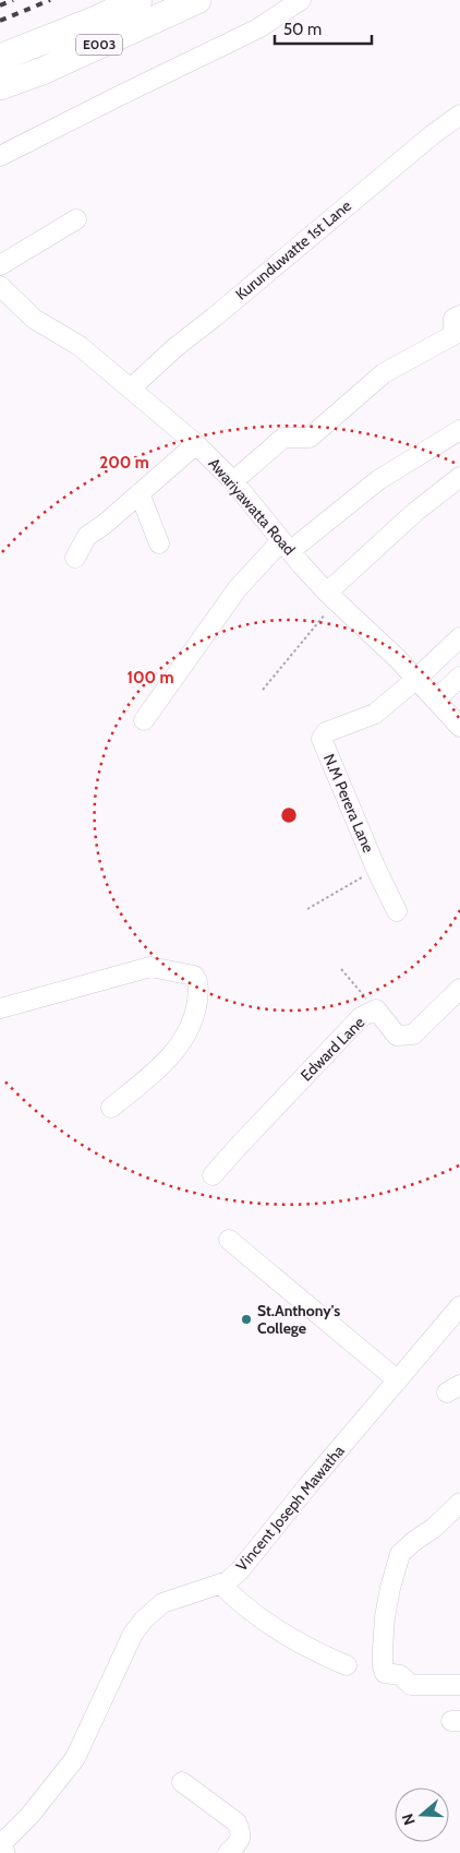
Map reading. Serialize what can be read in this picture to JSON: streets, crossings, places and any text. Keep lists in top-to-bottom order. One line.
{"streets":{"highway":["E003"],"street":["Kurunduwatte 1st Lane","Awariyawatta Road","N.M Perera Lane","Edward Lane","Vincent Joseph Mawatha"]},"crossings":[["Kurunduwatte 1st Lane","Awariyawatta Road"],["Awariyawatta Road","N.M Perera Lane"]],"places":["St.Anthony's College"],"scale_bar":"50 m","north":"left","rings":["200 m","100 m"]}
